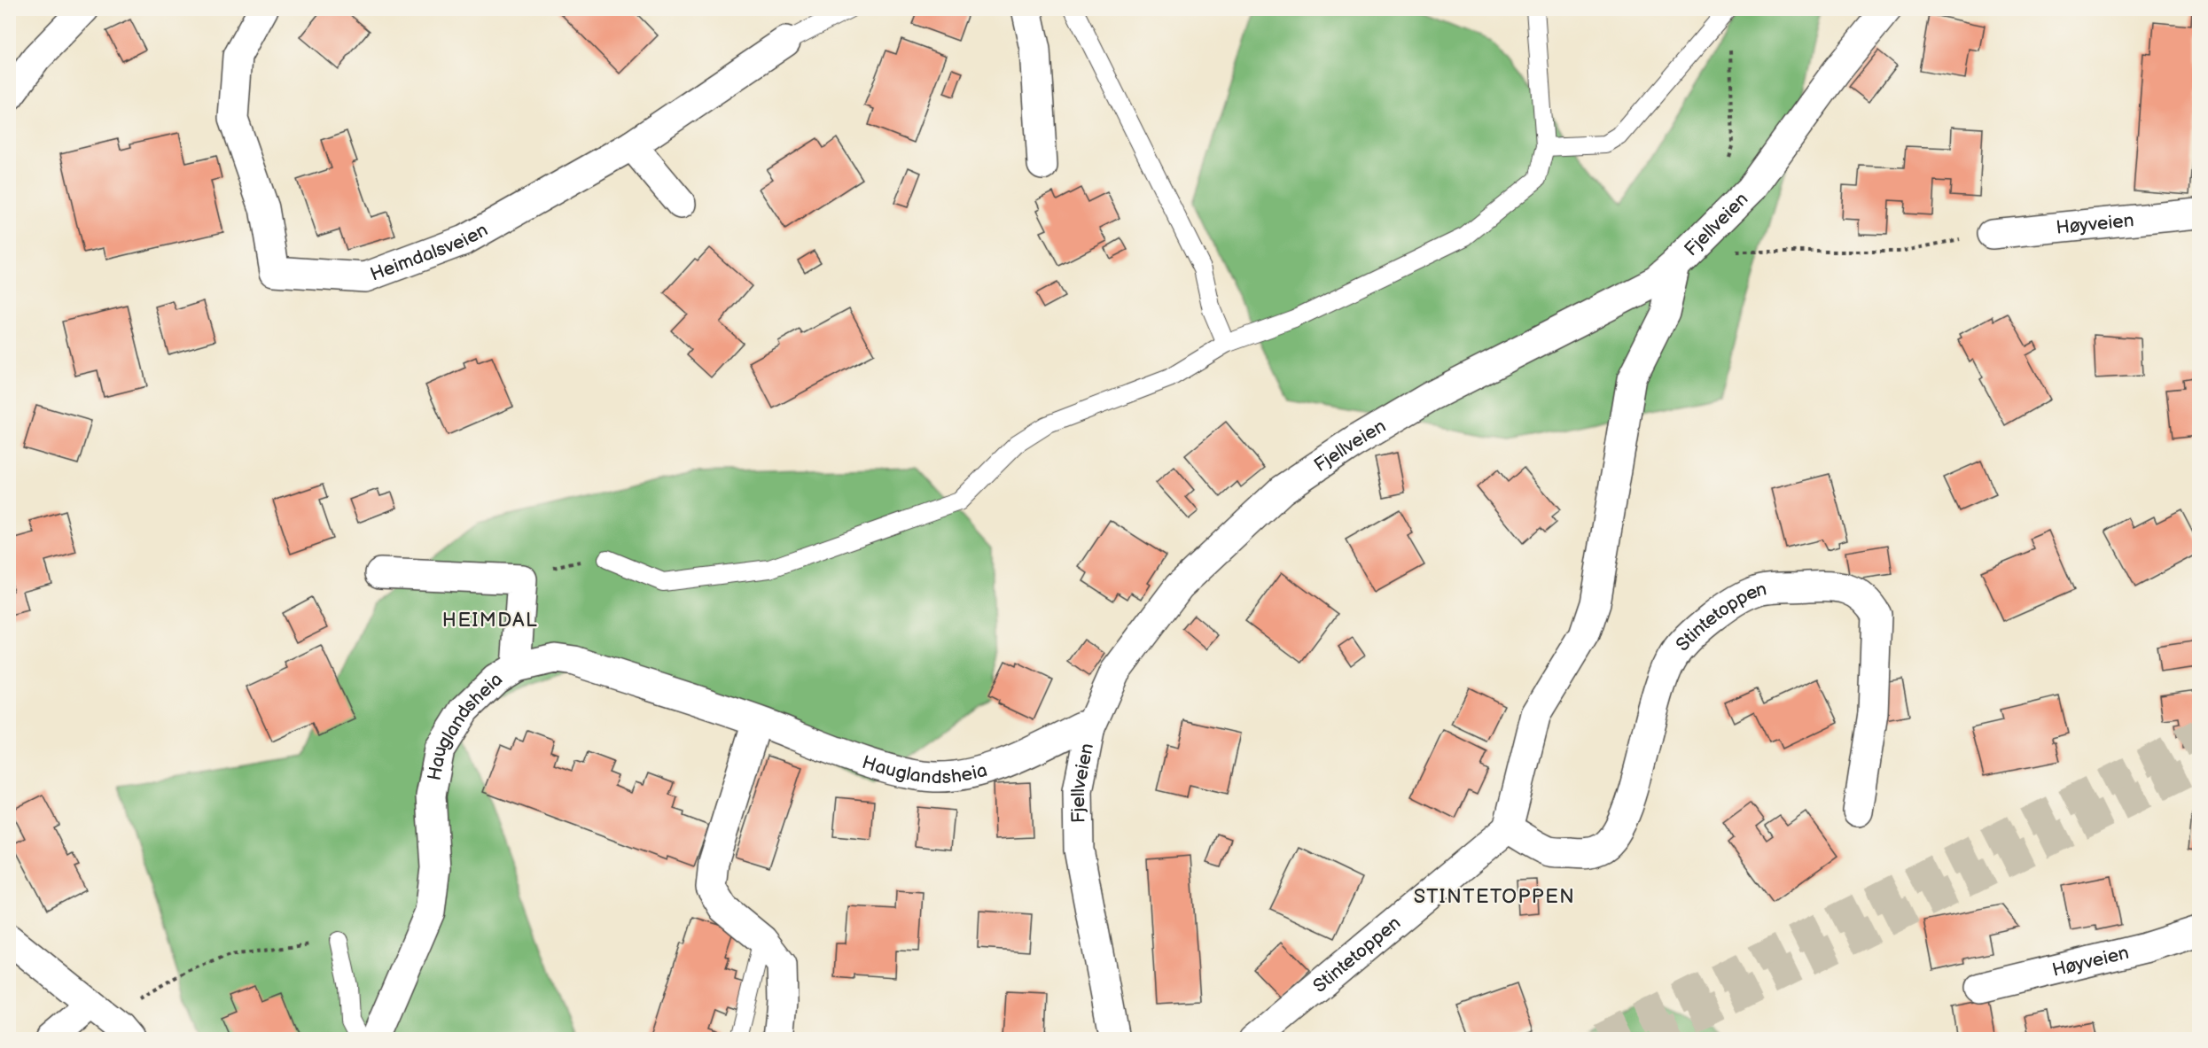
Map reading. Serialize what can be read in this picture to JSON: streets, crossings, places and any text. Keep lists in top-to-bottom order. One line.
{"streets":{"street":["Fjellveien","Høyveien","Heimdalsveien","Stintetoppen","Hauglandsheia"]},"crossings":[["Fjellveien","Hauglandsheia"]],"districts":["HEIMDAL","STINTETOPPEN"]}
